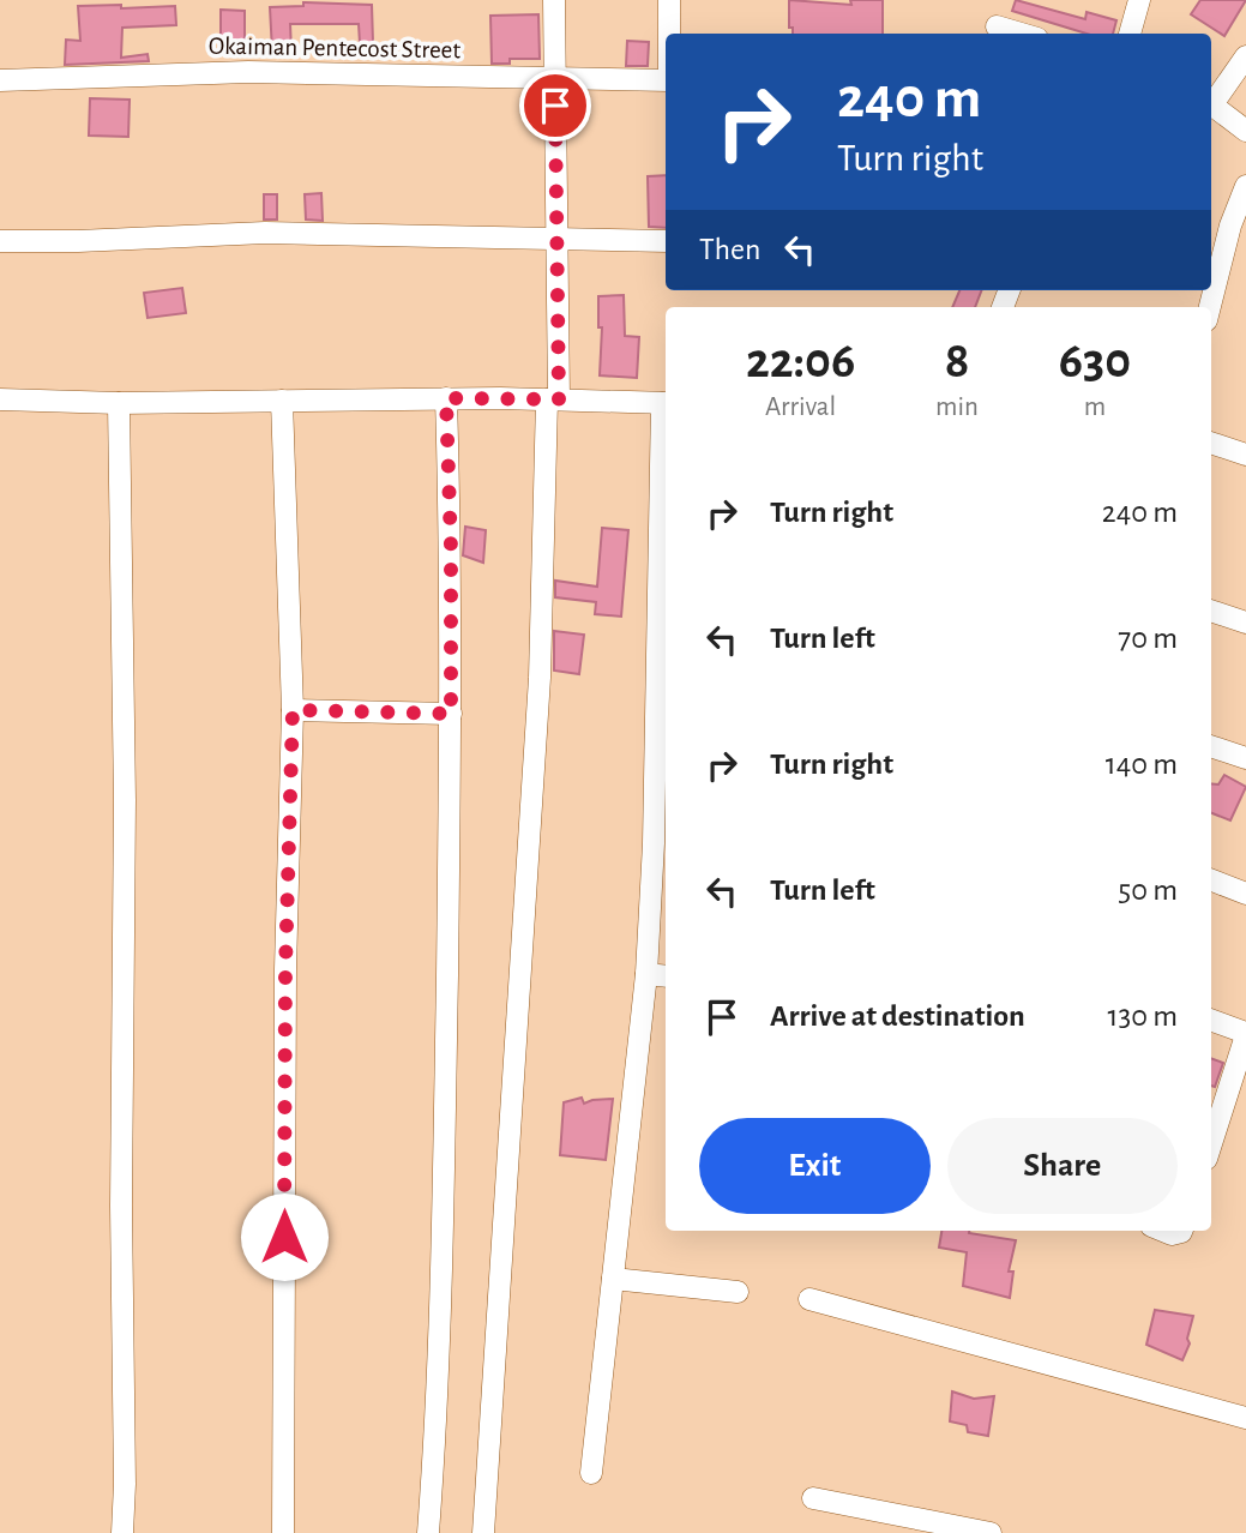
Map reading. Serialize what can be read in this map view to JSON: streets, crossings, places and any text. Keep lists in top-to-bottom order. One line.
{"streets":{"street":["Okaiman Pentecost Street"]},"page":{"turn":["240 m","Turn right"],"then":"Then","eta":["22:06","Arrival","8","min","630","m"],"list":[{"name":"Turn right","value":"240 m"},{"name":"Turn left","value":"70 m"},{"name":"Turn right","value":"140 m"},{"name":"Turn left","value":"50 m"},{"name":"Arrive at destination","value":"130 m"}],"buttons":["Exit","Share"]}}
